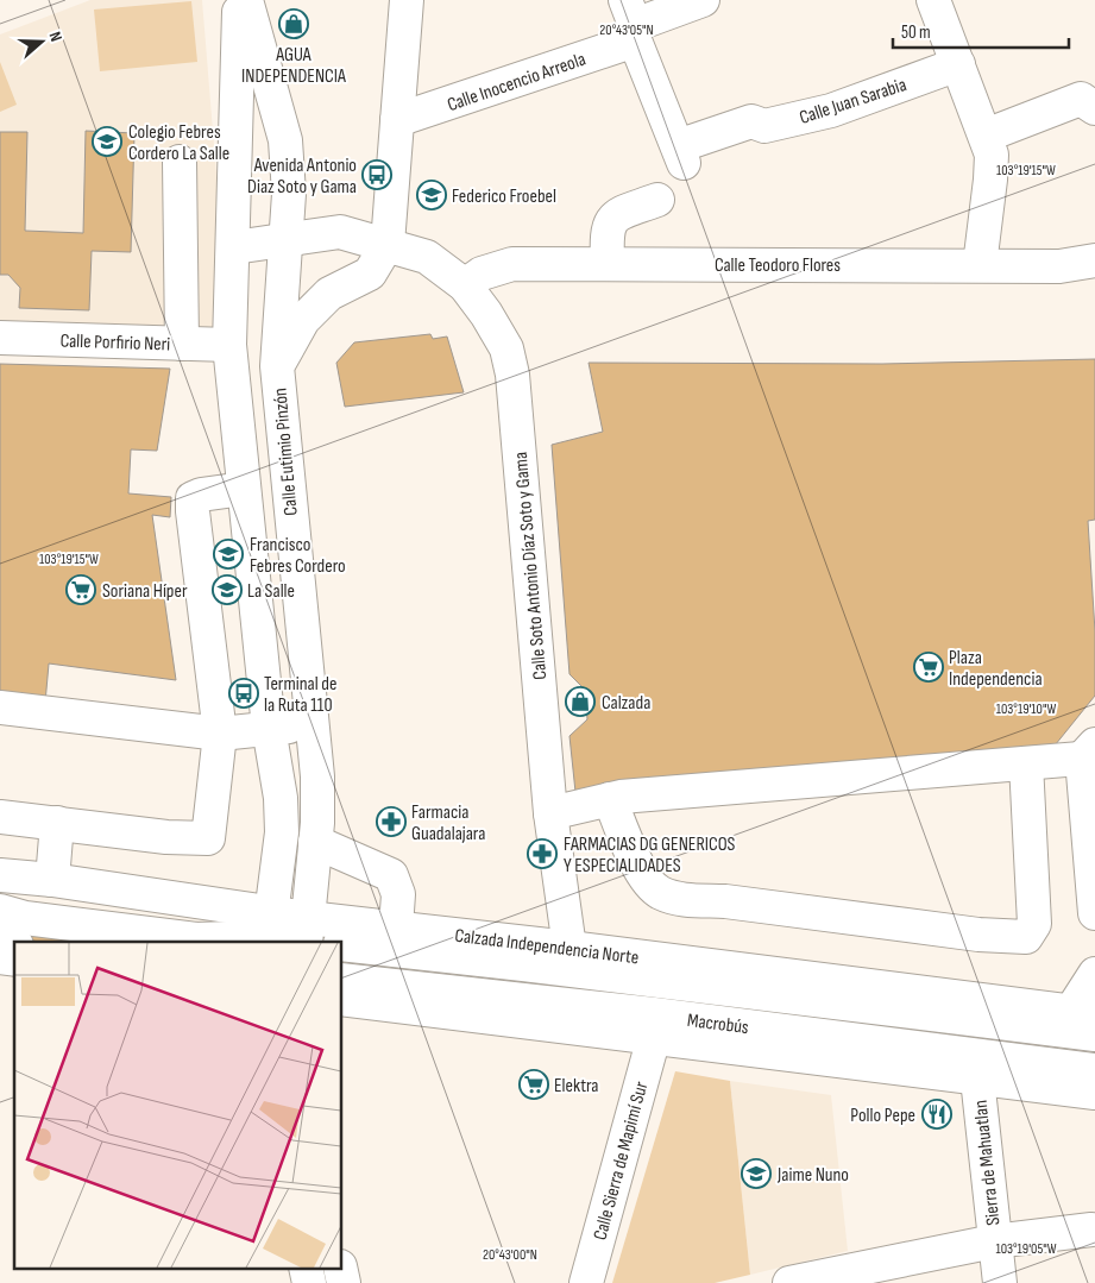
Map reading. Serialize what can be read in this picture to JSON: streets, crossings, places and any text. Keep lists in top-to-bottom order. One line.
{"streets":{"street":["Calle Inocencio Arreola","Calle Juan Sarabia","Calle Teodoro Flores","Calle Porfirio Neri","Calle Eutimio Pinzón","Calle Soto Antonio Díaz Soto y Gama","Calzada Independencia Norte","Macrobús","Calle Sierra de Mapimí Sur","Sierra de Mahuatlan"]},"crossings":[["Calle Inocencio Arreola","Calle Juan Sarabia"],["Calle Teodoro Flores","Calle Soto Antonio Díaz Soto y Gama"],["Calle Eutimio Pinzón","Calzada Independencia Norte"],["Calle Soto Antonio Díaz Soto y Gama","Calzada Independencia Norte"]],"places":{"shop":["AGUA INDEPENDENCIA","Calzada"],"school or university":["Colegio Febres Cordero La Salle","Federico Froebel","Francisco Febres Cordero","La Salle","Jaime Nuno"],"bus stop":["Avenida Antonio Diaz Soto y Gama","Terminal de la Ruta 110"],"supermarket":["Soriana Híper","Plaza Independencia","Elektra"],"pharmacy":["Farmacia Guadalajara","FARMACIAS DG GENERICOS Y ESPECIALIDADES"],"restaurant":["Pollo Pepe"]},"scale_bar":"50 m","north":"right","coordinates":["20°43'05\"N","103°19'15\"W","103°19'10\"W","103°19'05\"W","20°43'00\"N"]}
